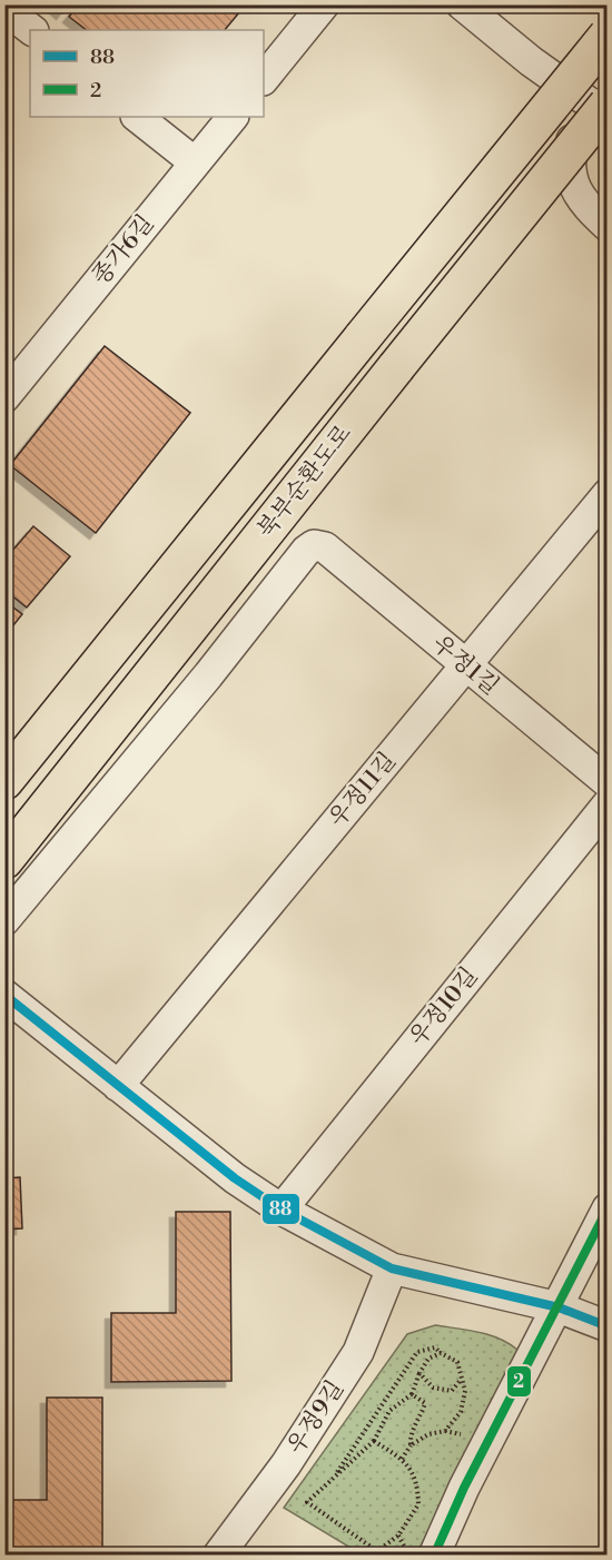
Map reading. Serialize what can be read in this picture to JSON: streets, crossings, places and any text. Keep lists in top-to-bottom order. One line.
{"streets":{"main road":["북부순환도로"],"street":["종가6길","우정1길","우정11길","우정10길","우정9길"]},"crossings":[["우정1길","우정11길"]],"lines":["transit line 88","transit line 2"],"legend":["88","2"]}
